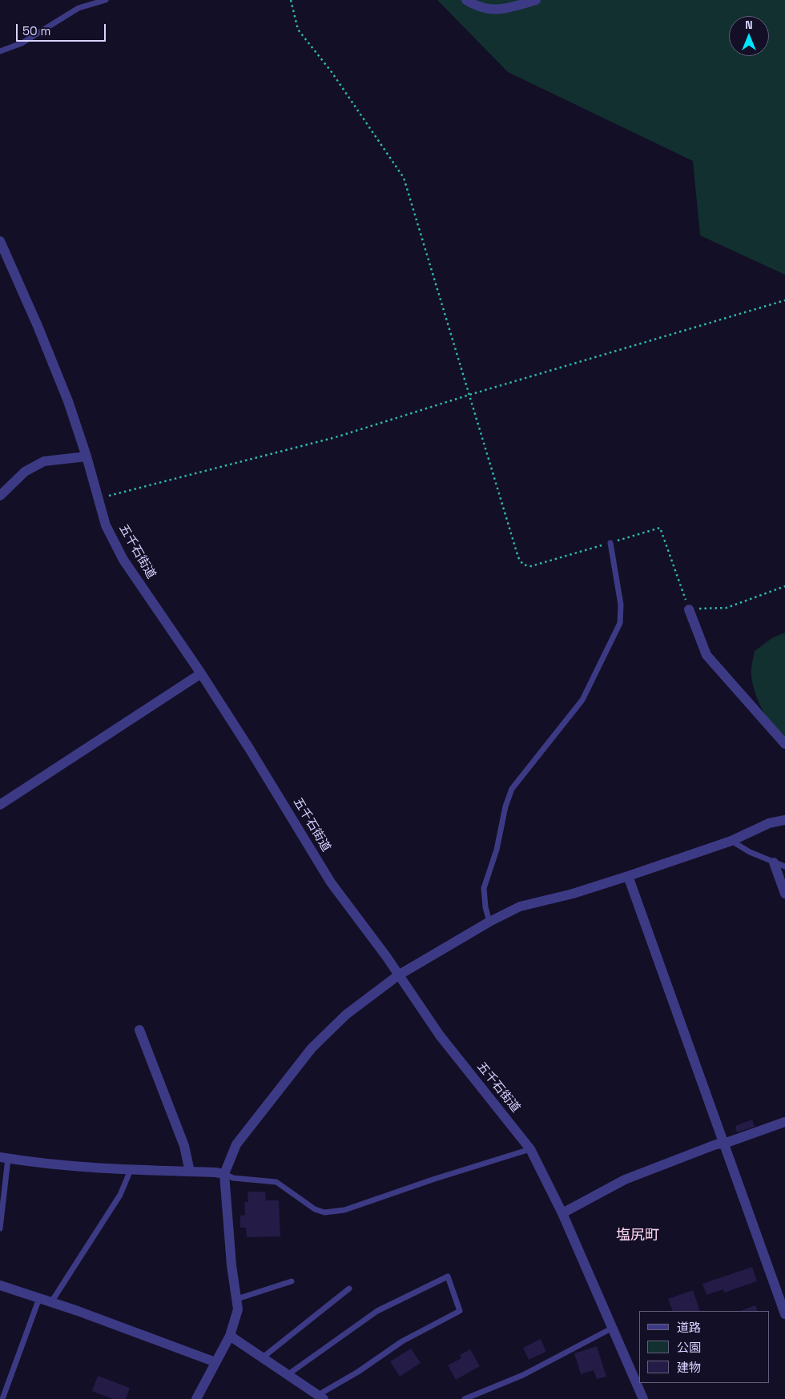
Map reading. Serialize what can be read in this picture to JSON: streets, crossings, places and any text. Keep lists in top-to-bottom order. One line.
{"streets":{"street":["五千石街道"]},"districts":["塩尻町"],"legend":["道路","公園","建物"],"scale_bar":"50 m","north":"top"}
